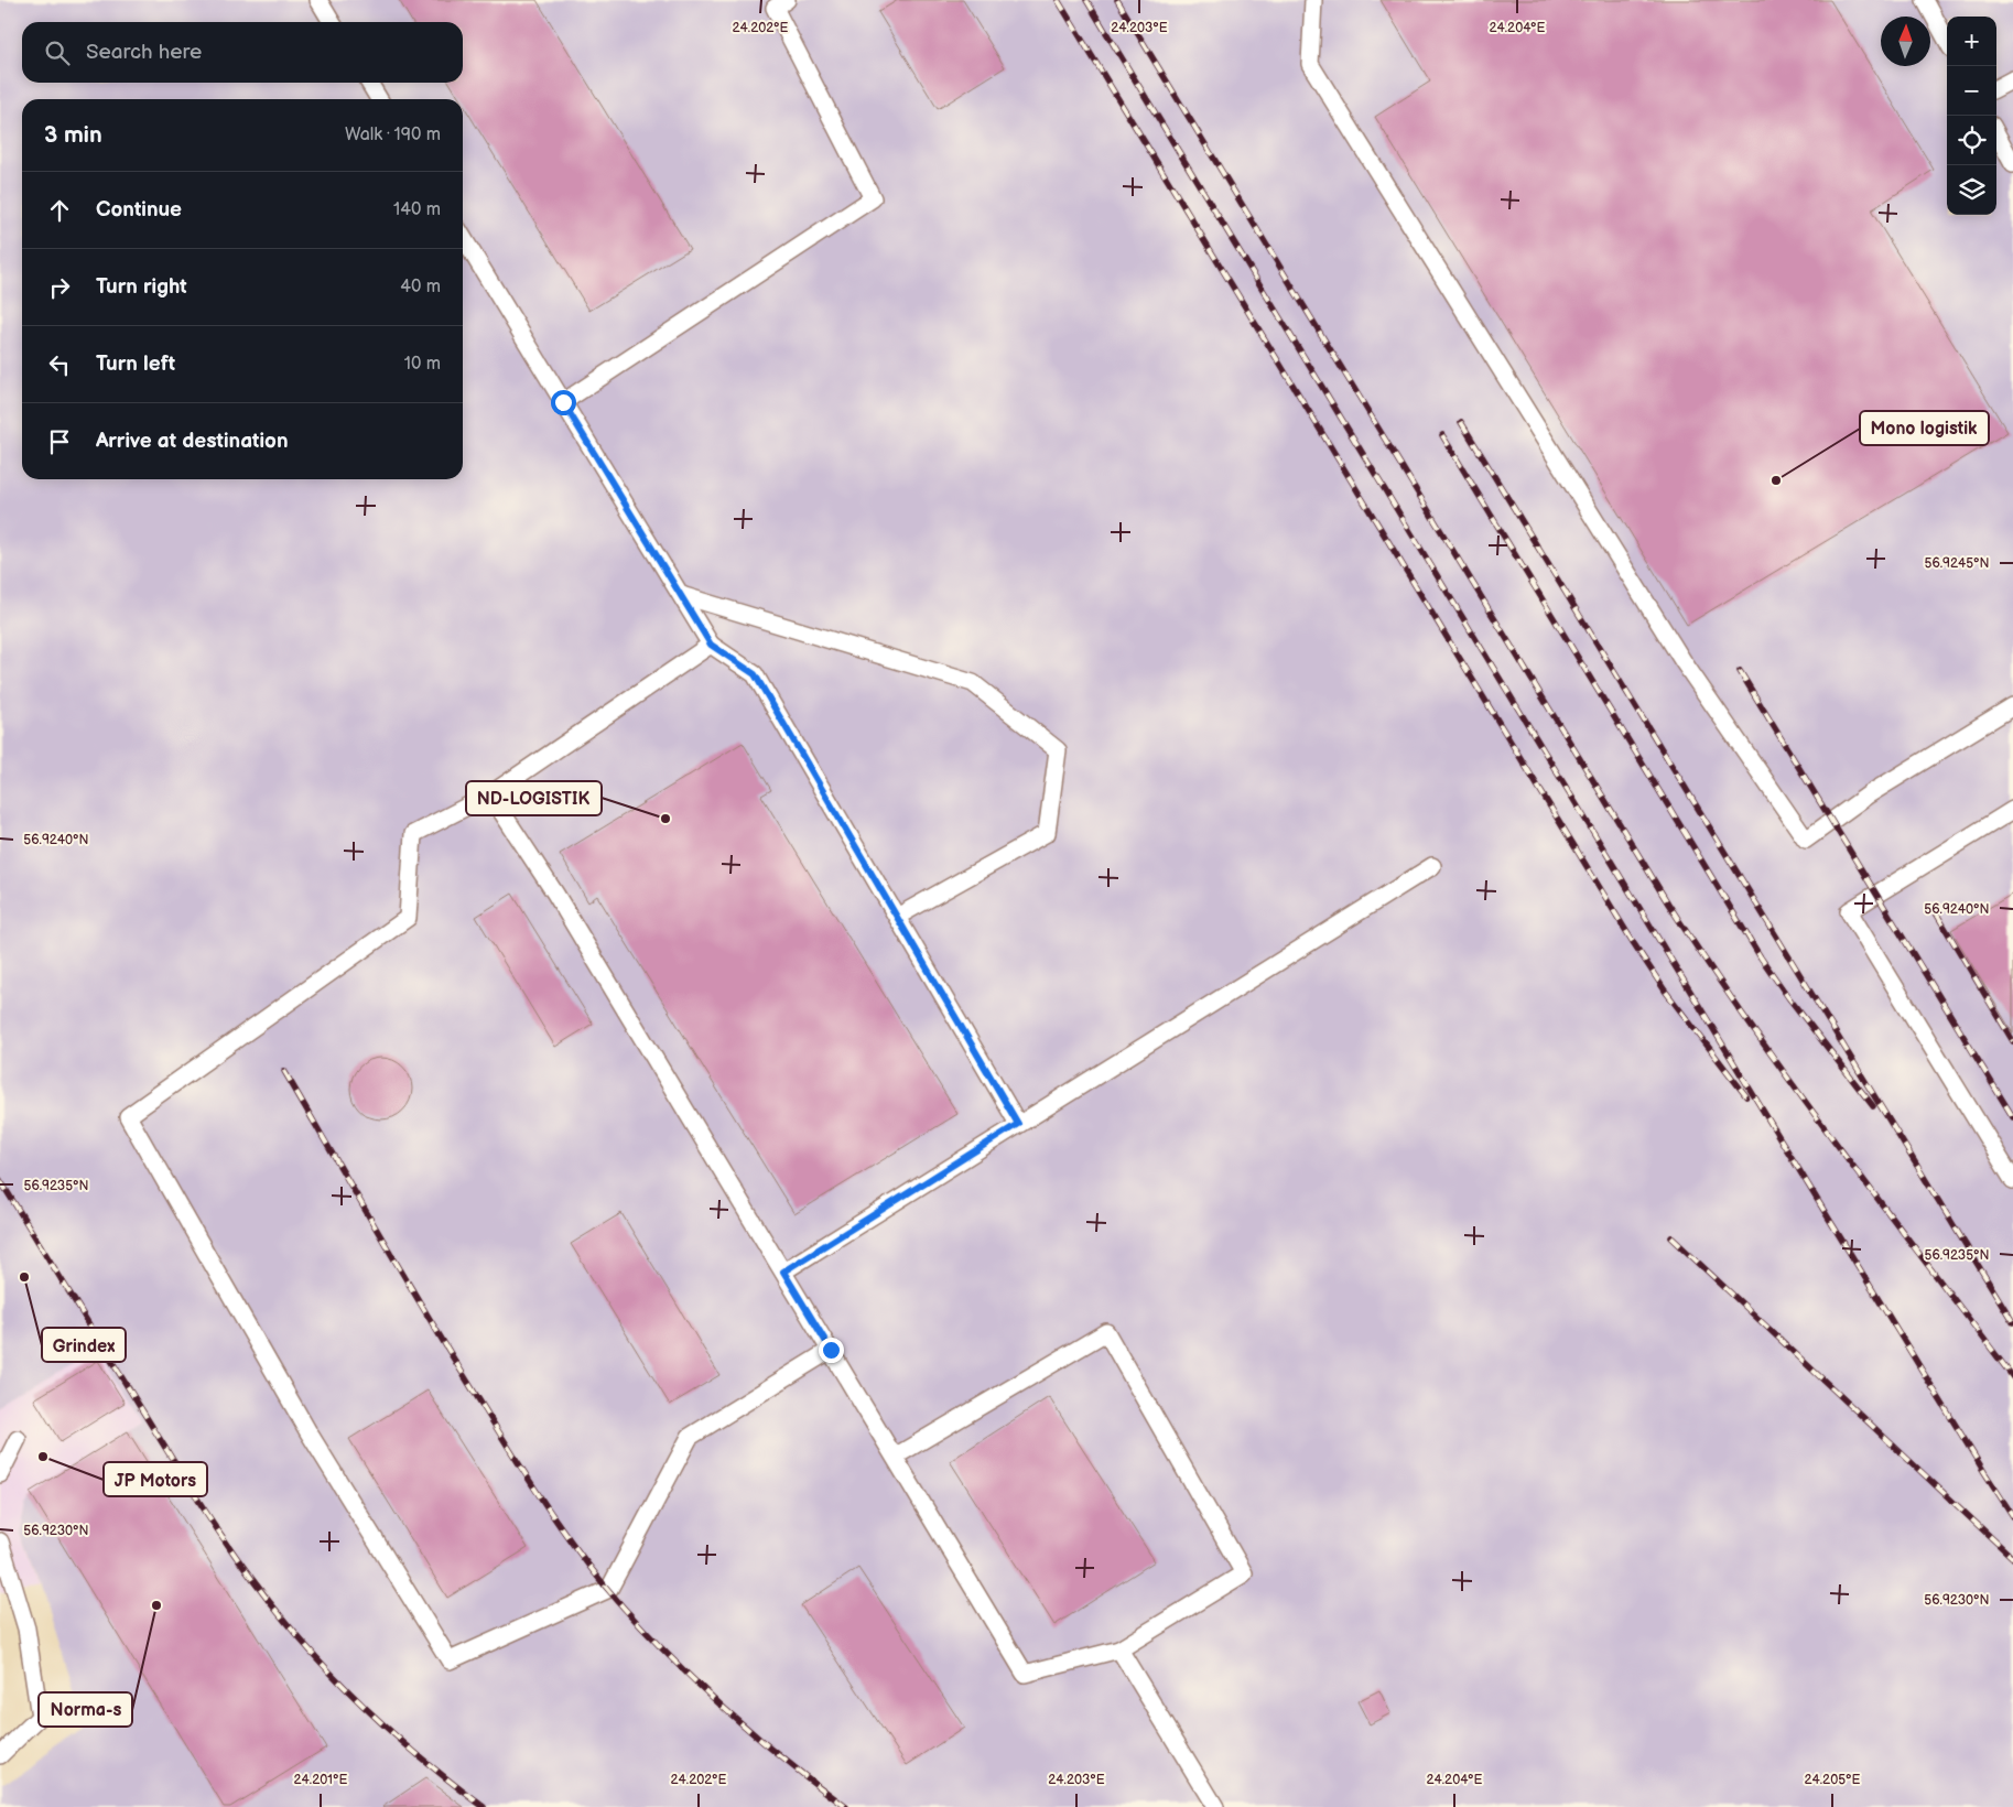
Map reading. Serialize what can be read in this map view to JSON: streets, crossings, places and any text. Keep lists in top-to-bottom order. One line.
{"places":["Mono logistik","ND-LOGISTIK","Grindex","JP Motors","Norma-s"],"north":"top","page":{"map_buttons":["+","−"],"search":"Search here","heading":["3 min","Walk · 190 m"],"list":[["Continue","140 m"],["Turn right","40 m"],["Turn left","10 m"],"Arrive at destination"]},"coordinates":["24.202°E","24.203°E","24.204°E","56.9245°N","56.9240°N","56.9235°N","56.9230°N","24.201°E","24.205°E"]}
